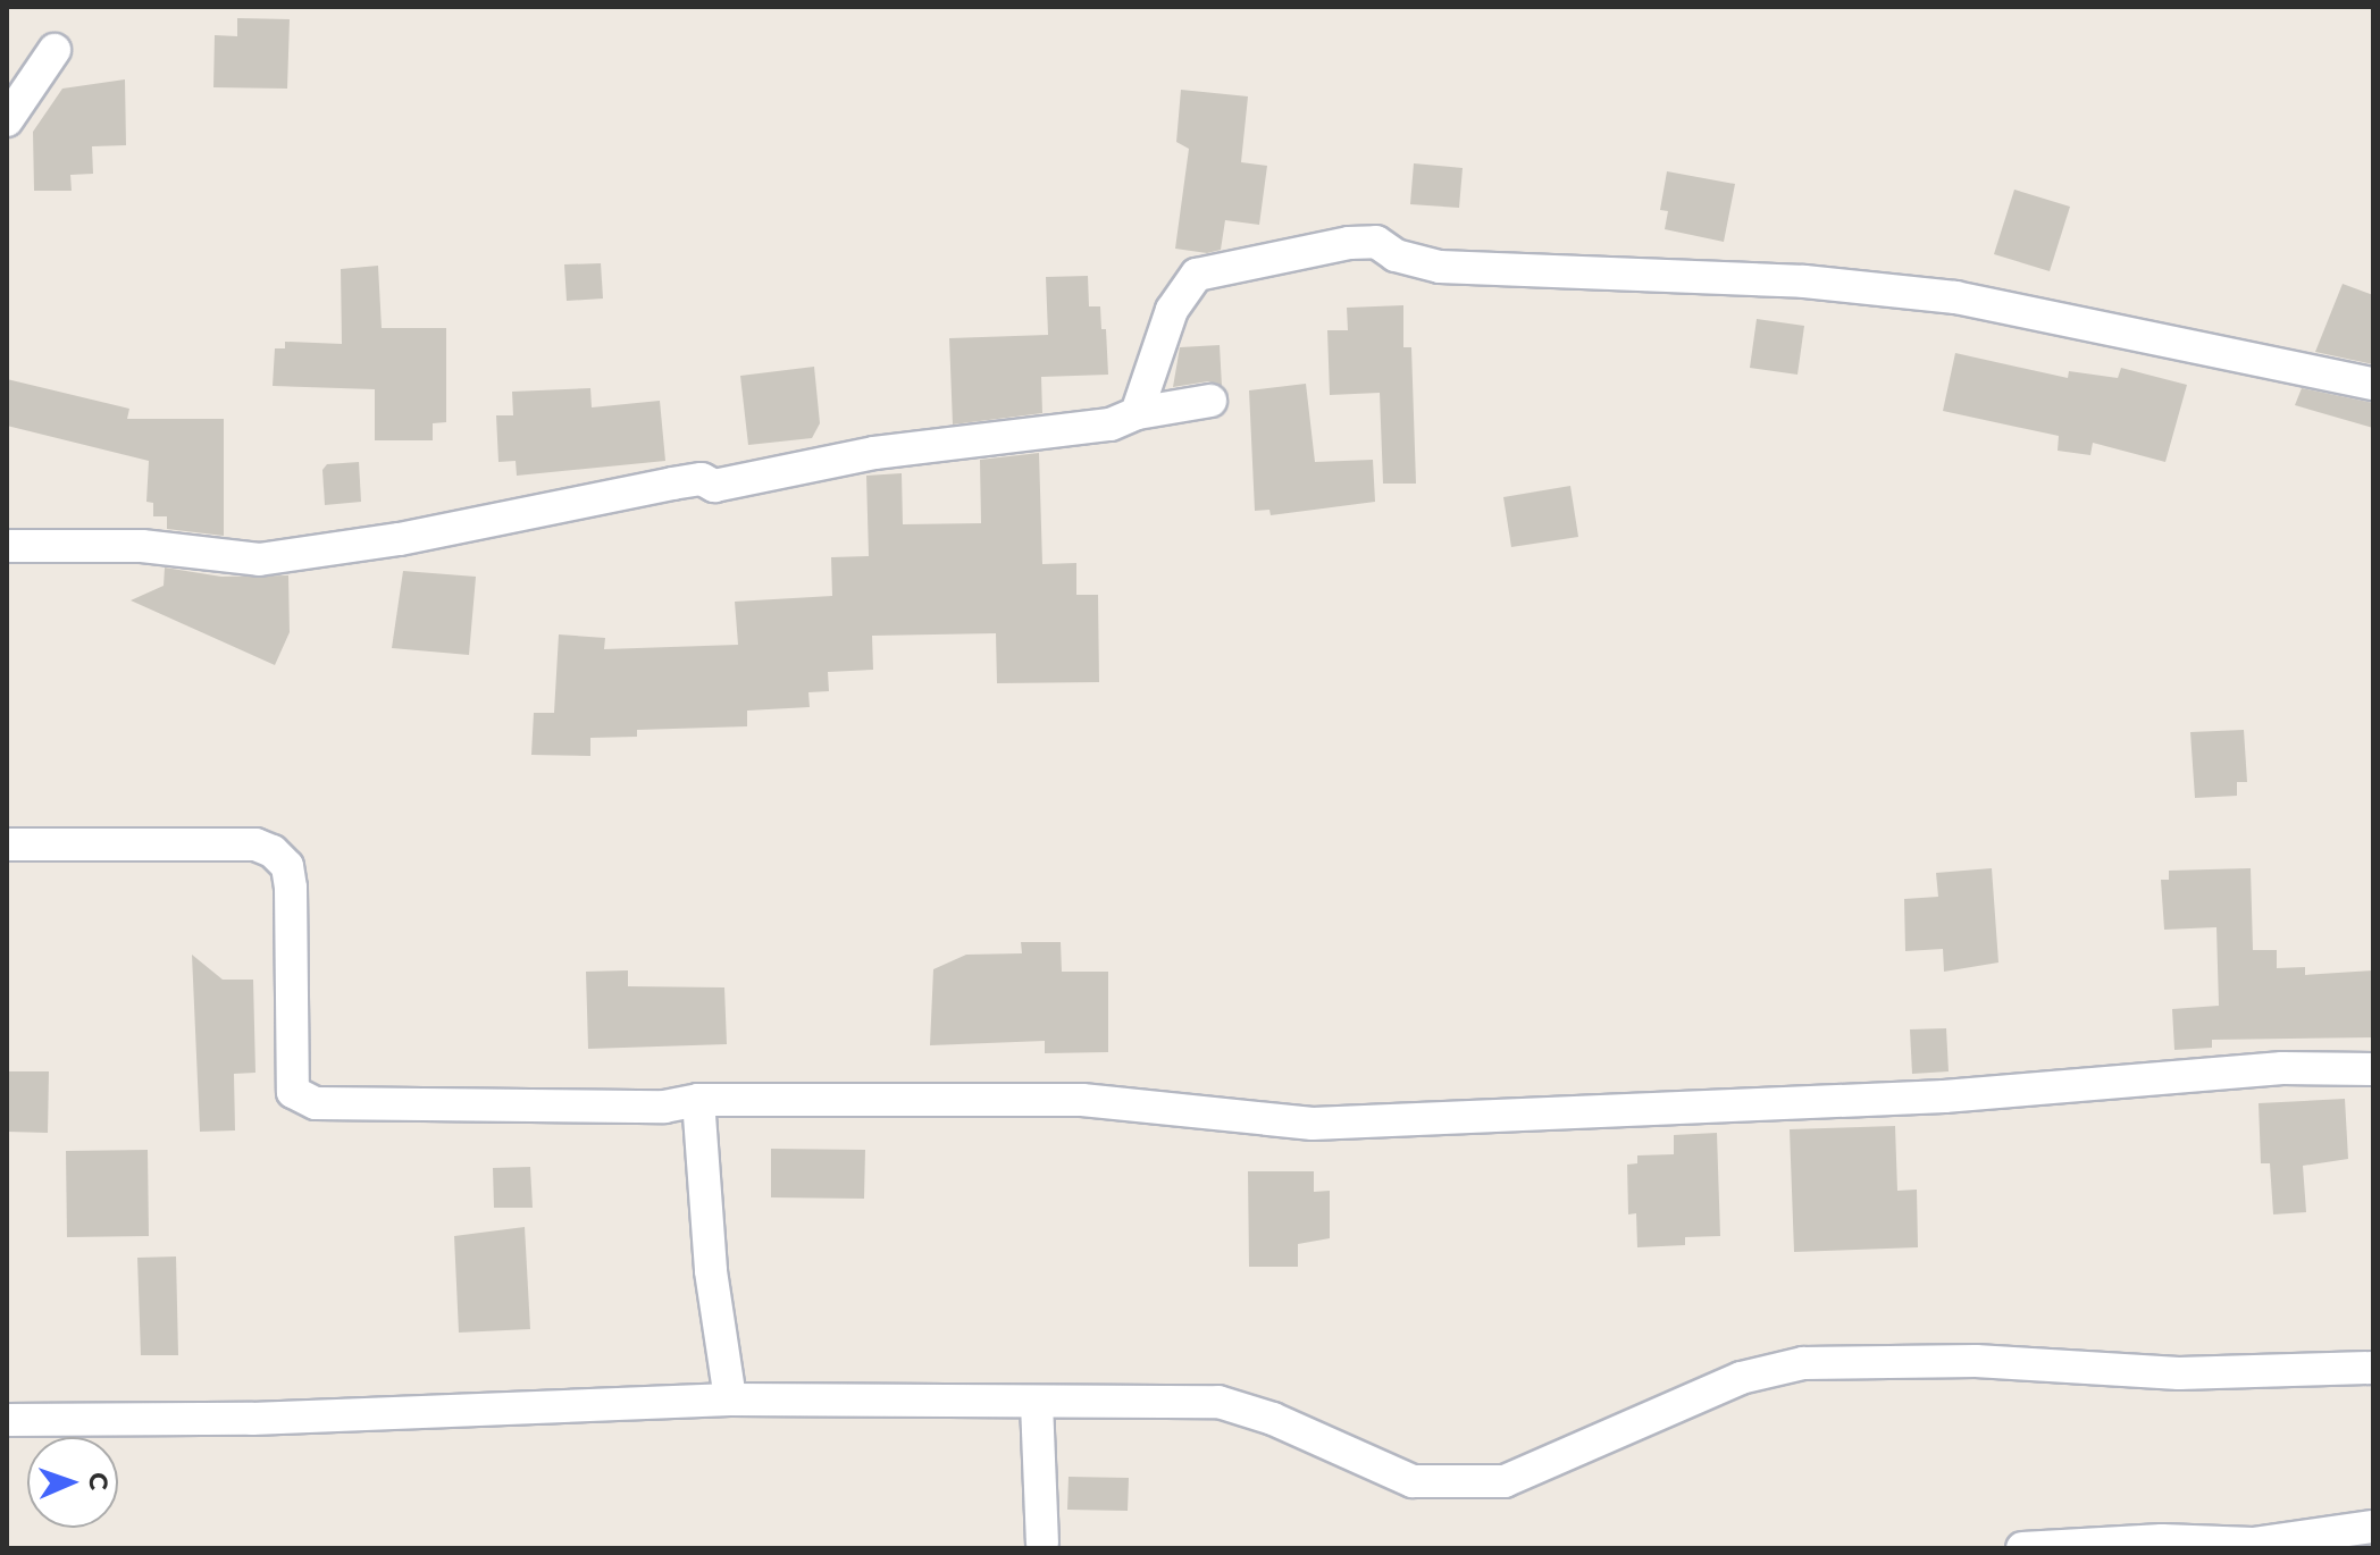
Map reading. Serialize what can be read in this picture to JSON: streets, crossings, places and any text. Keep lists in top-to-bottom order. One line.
{"north":"right"}
